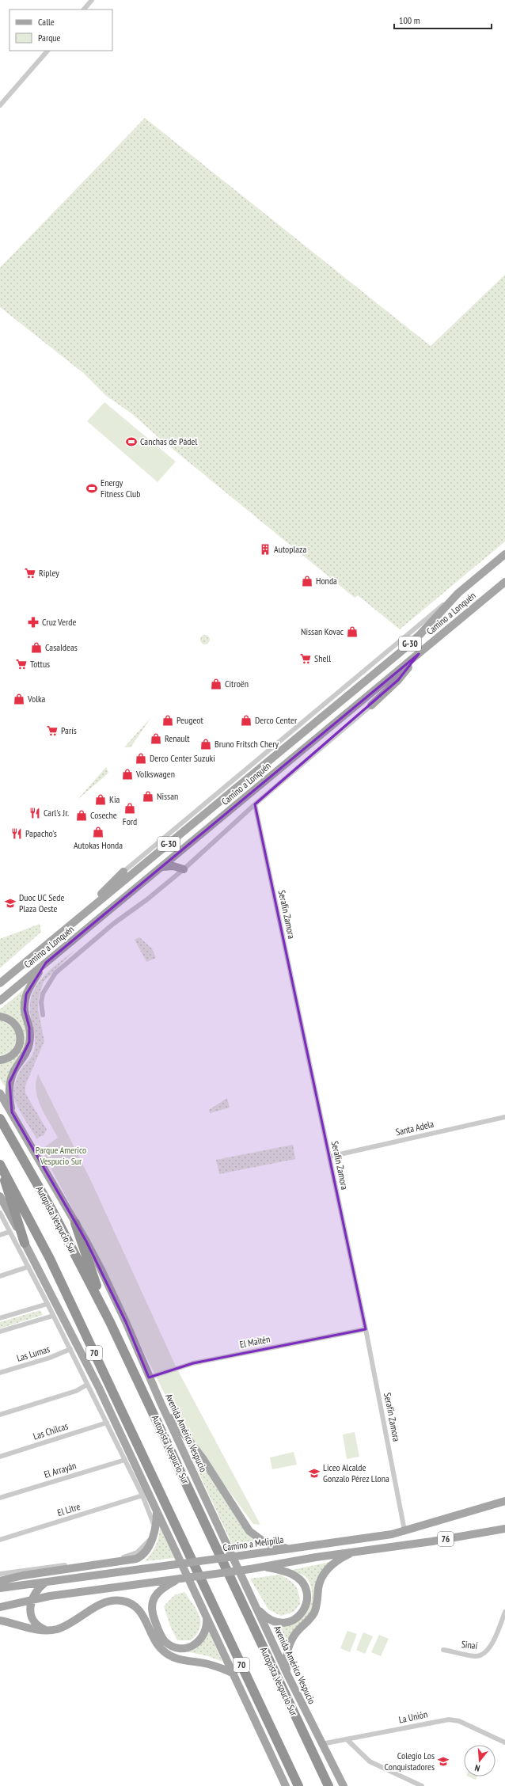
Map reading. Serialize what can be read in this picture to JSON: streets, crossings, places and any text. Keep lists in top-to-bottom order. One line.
{"streets":{"highway":["Autopista Vespucio Sur","70"],"main road":["Camino a Lonquén","G-30","Avenida Américo Vespucio","76","Camino a Melipilla"],"street":["Serafín Zamora","Santa Adela","El Maitén","Las Lumas","Las Chilcas","El Arrayán","El Litre","Sinaí","La Unión"]},"crossings":[["Serafín Zamora","Santa Adela"],["Serafín Zamora","El Maitén"],["Serafín Zamora","Camino a Melipilla"],["El Maitén","Avenida Américo Vespucio"],["Avenida Américo Vespucio","La Unión"]],"parks":["Parque Americo Vespucio Sur"],"places":{"sports":["Canchas de Pádel","Energy Fitness Club"],"building":["Autoplaza"],"supermarket":["Ripley","Shell","Tottus","París"],"shop":["Honda","Nissan Kovac","CasaIdeas","Citroën","Volka","Peugeot","Derco Center","Renault","Bruno Fritsch Chery","Derco Center Suzuki","Volkswagen","Nissan","Kia","Ford","Coseche","Autokas Honda"],"pharmacy":["Cruz Verde"],"restaurant":["Carl's Jr.","Papacho's"],"school or university":["Duoc UC Sede Plaza Oeste","Liceo Alcalde Gonzalo Pérez Llona","Colegio Los Conquistadores"]},"legend":["Calle","Parque"],"scale_bar":"100 m","north":"bottom"}
